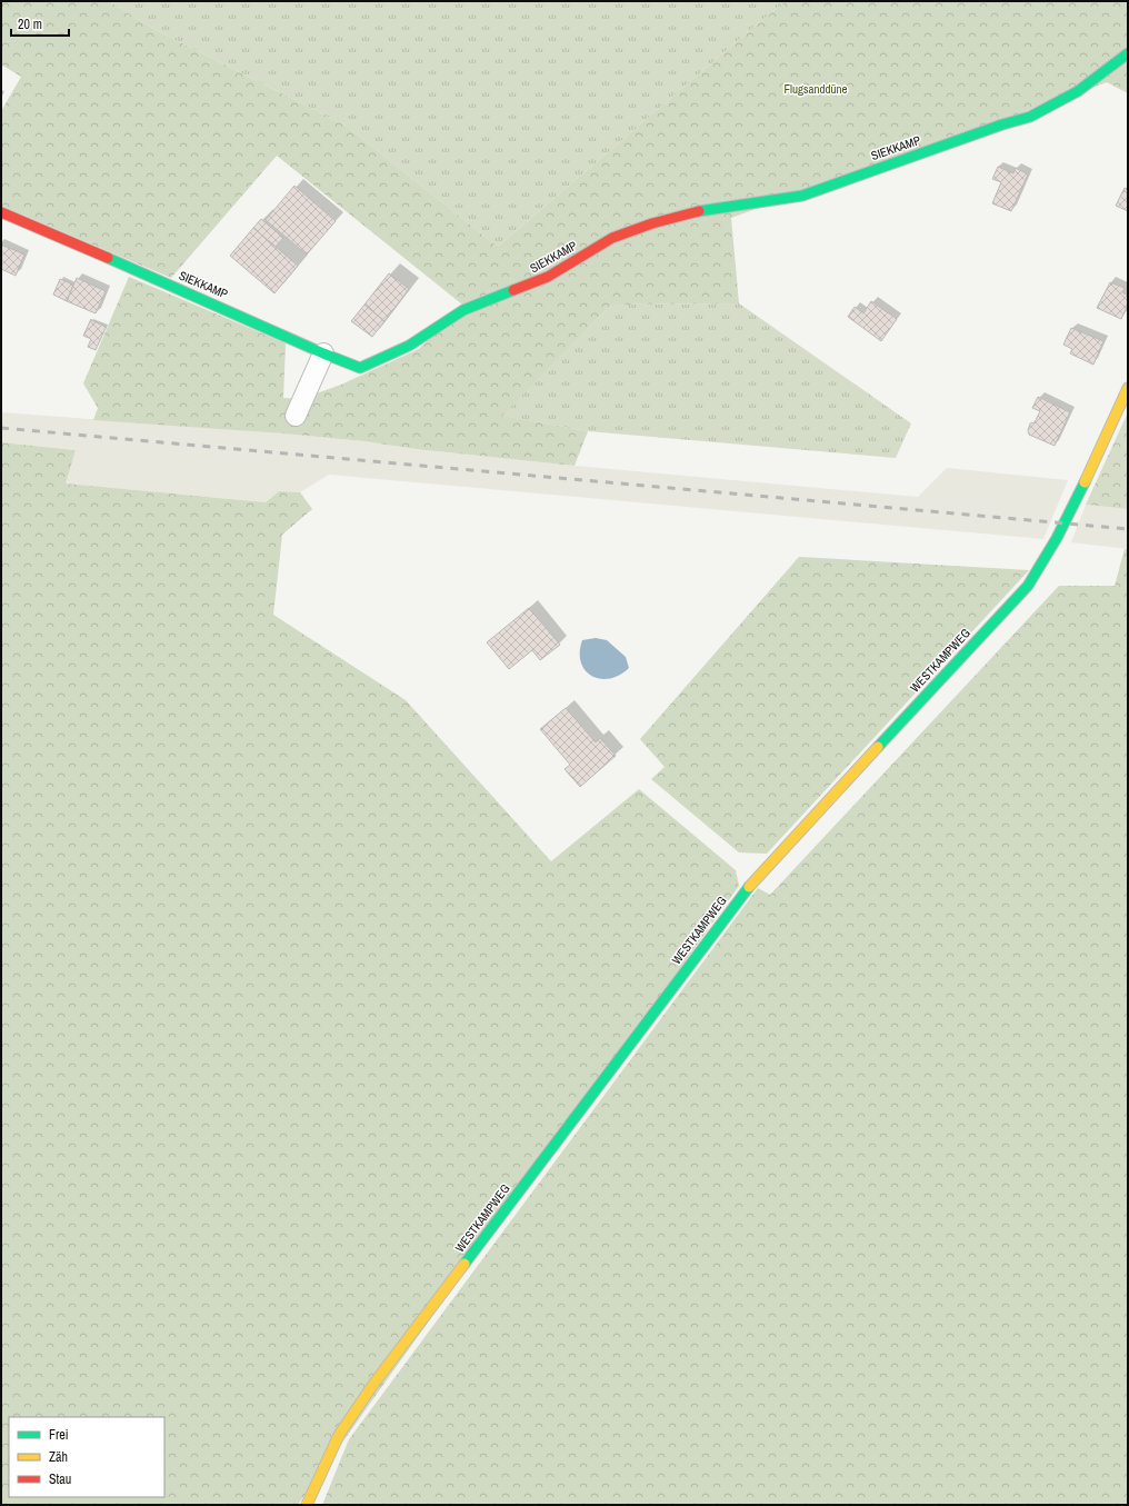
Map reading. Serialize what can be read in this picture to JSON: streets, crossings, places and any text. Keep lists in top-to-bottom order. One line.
{"streets":{"street":["SIEKKAMP","WESTKAMPWEG"]},"parks":["Flugsanddüne"],"legend":["Frei","Zäh","Stau"],"scale_bar":"20 m"}
